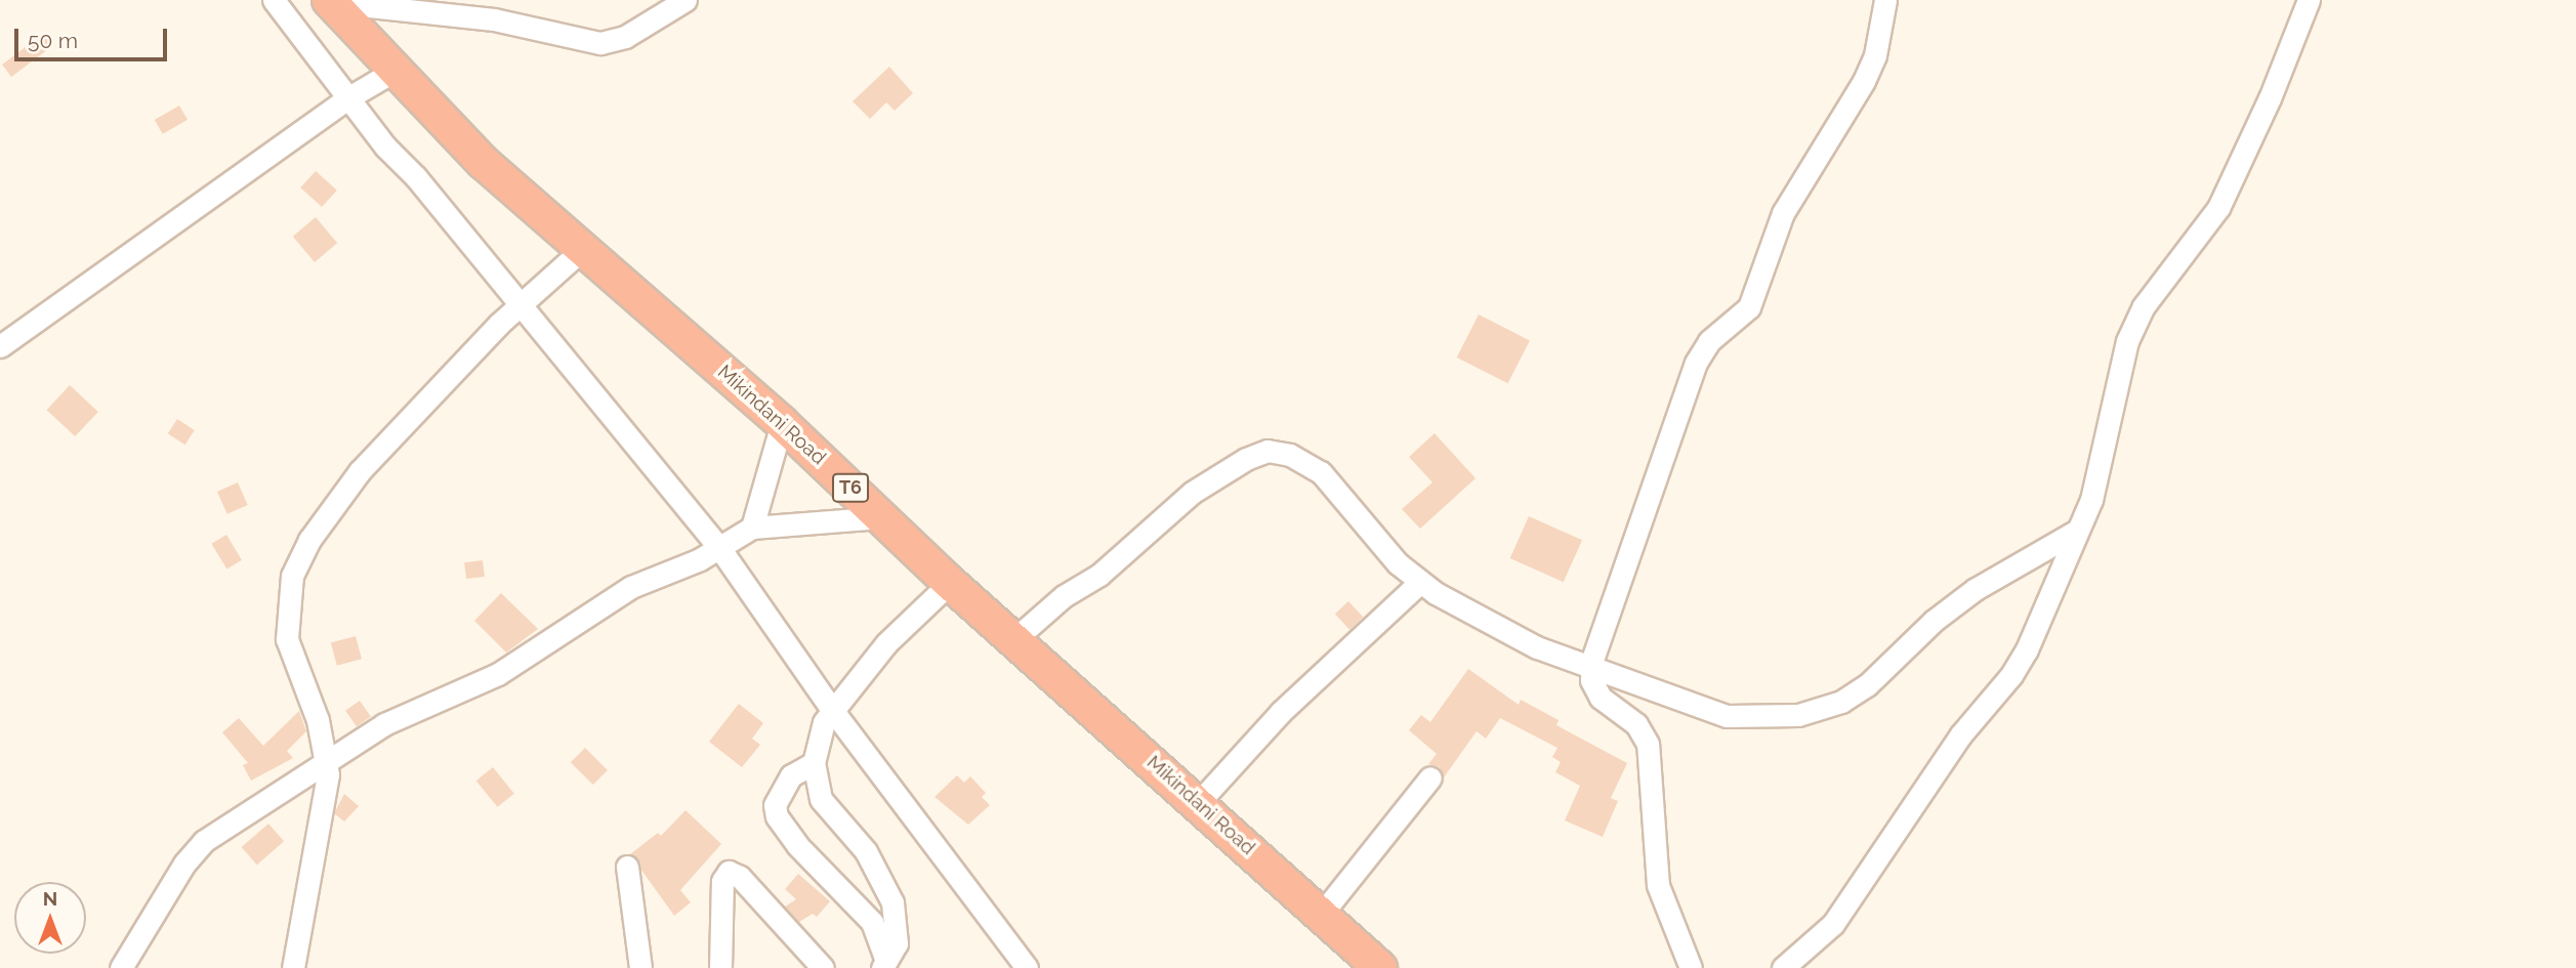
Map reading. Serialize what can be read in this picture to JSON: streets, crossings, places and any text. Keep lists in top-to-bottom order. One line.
{"streets":{"highway":["Mikindani Road","T6"]},"scale_bar":"50 m","north":"top"}
